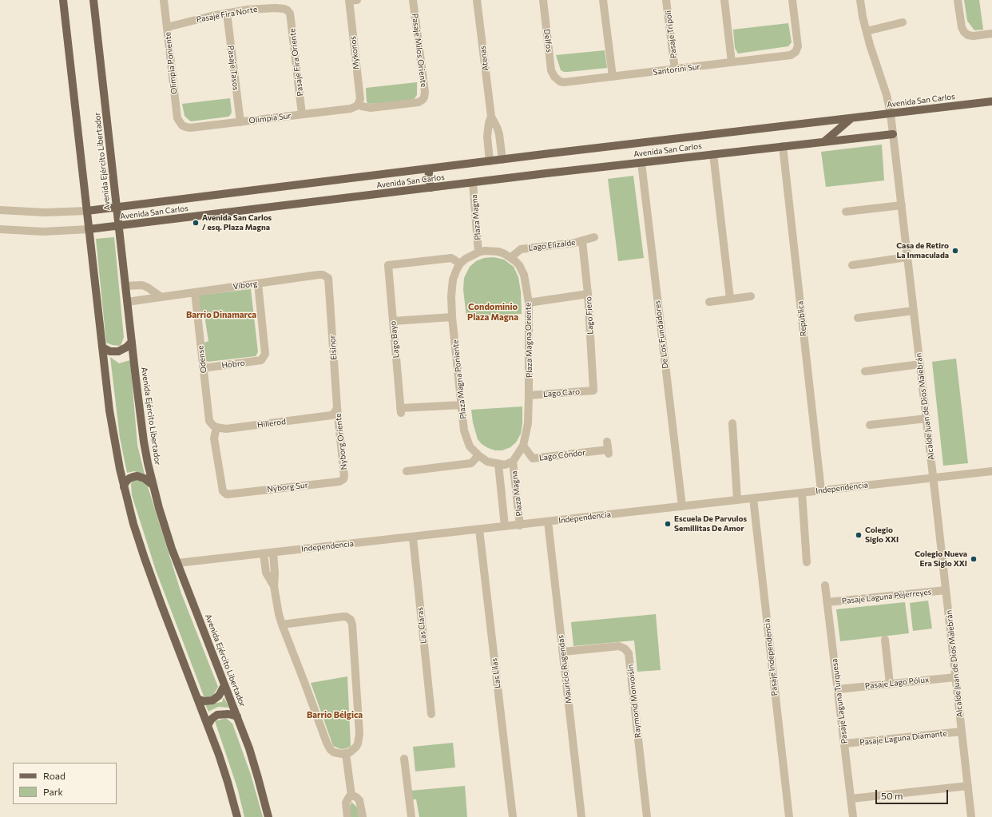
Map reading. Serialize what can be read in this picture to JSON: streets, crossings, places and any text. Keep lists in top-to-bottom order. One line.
{"streets":{"main road":["Avenida San Carlos","Avenida Ejército Libertador"],"street":["Pasaje Fira Norte","Pasaje Trípoli","Delfos","Pasaje Milos Oriente","Mykonos","Atenas","Pasaje Fira Oriente","Olimpia Poniente","Pasaje Tasos","Santorini Sur","Olimpia Sur","Plaza Magna","Lago Elizalde","Viborg","Lago Fiero","República","De Los Fundadores","Lago Bayo","Plaza Magna Oriente","Elsinor","Odense","Hobro","Plaza Magna Poniente","Lago Caro","Alcalde Juan de Dios Malebrán","Hillerod","Nyborg Oriente","Lago Cóndor","Nyborg Sur","Independencia","Pasaje Laguna Pejerreyes","Las Claras","Pasaje Independencia","Mauricio Rugendas","Las Lilas","Pasaje Lago Pólux","Raymond Monvoisin","Pasaje Laguna Turquesa","Pasaje Laguna Diamante"]},"crossings":[["Pasaje Fira Norte","Pasaje Fira Oriente"],["Pasaje Fira Norte","Olimpia Poniente"],["Pasaje Fira Norte","Pasaje Tasos"],["Pasaje Trípoli","Santorini Sur"],["Delfos","Santorini Sur"],["Pasaje Milos Oriente","Mykonos"],["Pasaje Milos Oriente","Olimpia Sur"],["Mykonos","Olimpia Sur"],["Atenas","Avenida San Carlos"],["Pasaje Fira Oriente","Olimpia Sur"],["Olimpia Poniente","Olimpia Sur"],["Pasaje Tasos","Olimpia Sur"],["Avenida San Carlos","Avenida Ejército Libertador"],["Avenida San Carlos","Plaza Magna"],["Avenida San Carlos","República"],["Avenida San Carlos","De Los Fundadores"],["Avenida San Carlos","Alcalde Juan de Dios Malebrán"],["Avenida Ejército Libertador","Viborg"],["Avenida Ejército Libertador","Independencia"],["Plaza Magna","Plaza Magna Oriente"],["Plaza Magna","Plaza Magna Poniente"],["Plaza Magna","Independencia"],["Lago Elizalde","Lago Fiero"],["Lago Elizalde","Plaza Magna Oriente"],["Viborg","Elsinor"],["Viborg","Odense"],["Viborg","Hobro"],["Lago Fiero","Lago Caro"],["República","Independencia"],["De Los Fundadores","Independencia"],["Lago Bayo","Plaza Magna Oriente"],["Lago Bayo","Plaza Magna Poniente"],["Plaza Magna Oriente","Plaza Magna Poniente"],["Plaza Magna Oriente","Lago Caro"],["Plaza Magna Oriente","Lago Cóndor"],["Elsinor","Hillerod"],["Elsinor","Nyborg Oriente"],["Odense","Hobro"],["Odense","Hillerod"],["Odense","Nyborg Sur"],["Alcalde Juan de Dios Malebrán","Independencia"],["Alcalde Juan de Dios Malebrán","Pasaje Laguna Pejerreyes"],["Alcalde Juan de Dios Malebrán","Pasaje Lago Pólux"],["Alcalde Juan de Dios Malebrán","Pasaje Laguna Diamante"],["Hillerod","Nyborg Oriente"],["Hillerod","Nyborg Sur"],["Nyborg Oriente","Nyborg Sur"],["Independencia","Las Claras"],["Independencia","Pasaje Independencia"],["Independencia","Mauricio Rugendas"],["Independencia","Las Lilas"],["Pasaje Laguna Pejerreyes","Pasaje Laguna Turquesa"],["Mauricio Rugendas","Raymond Monvoisin"],["Pasaje Lago Pólux","Pasaje Laguna Turquesa"],["Pasaje Laguna Turquesa","Pasaje Laguna Diamante"]],"districts":["Condominio Plaza Magna","Barrio Dinamarca","Barrio Bélgica"],"places":["Avenida San Carlos / esq. Plaza Magna","Casa de Retiro La Inmaculada","Escuela De Parvulos Semillitas De Amor","Colegio Siglo XXI","Colegio Nueva Era Siglo XXI"],"legend":["Road","Park"],"scale_bar":"50 m"}
